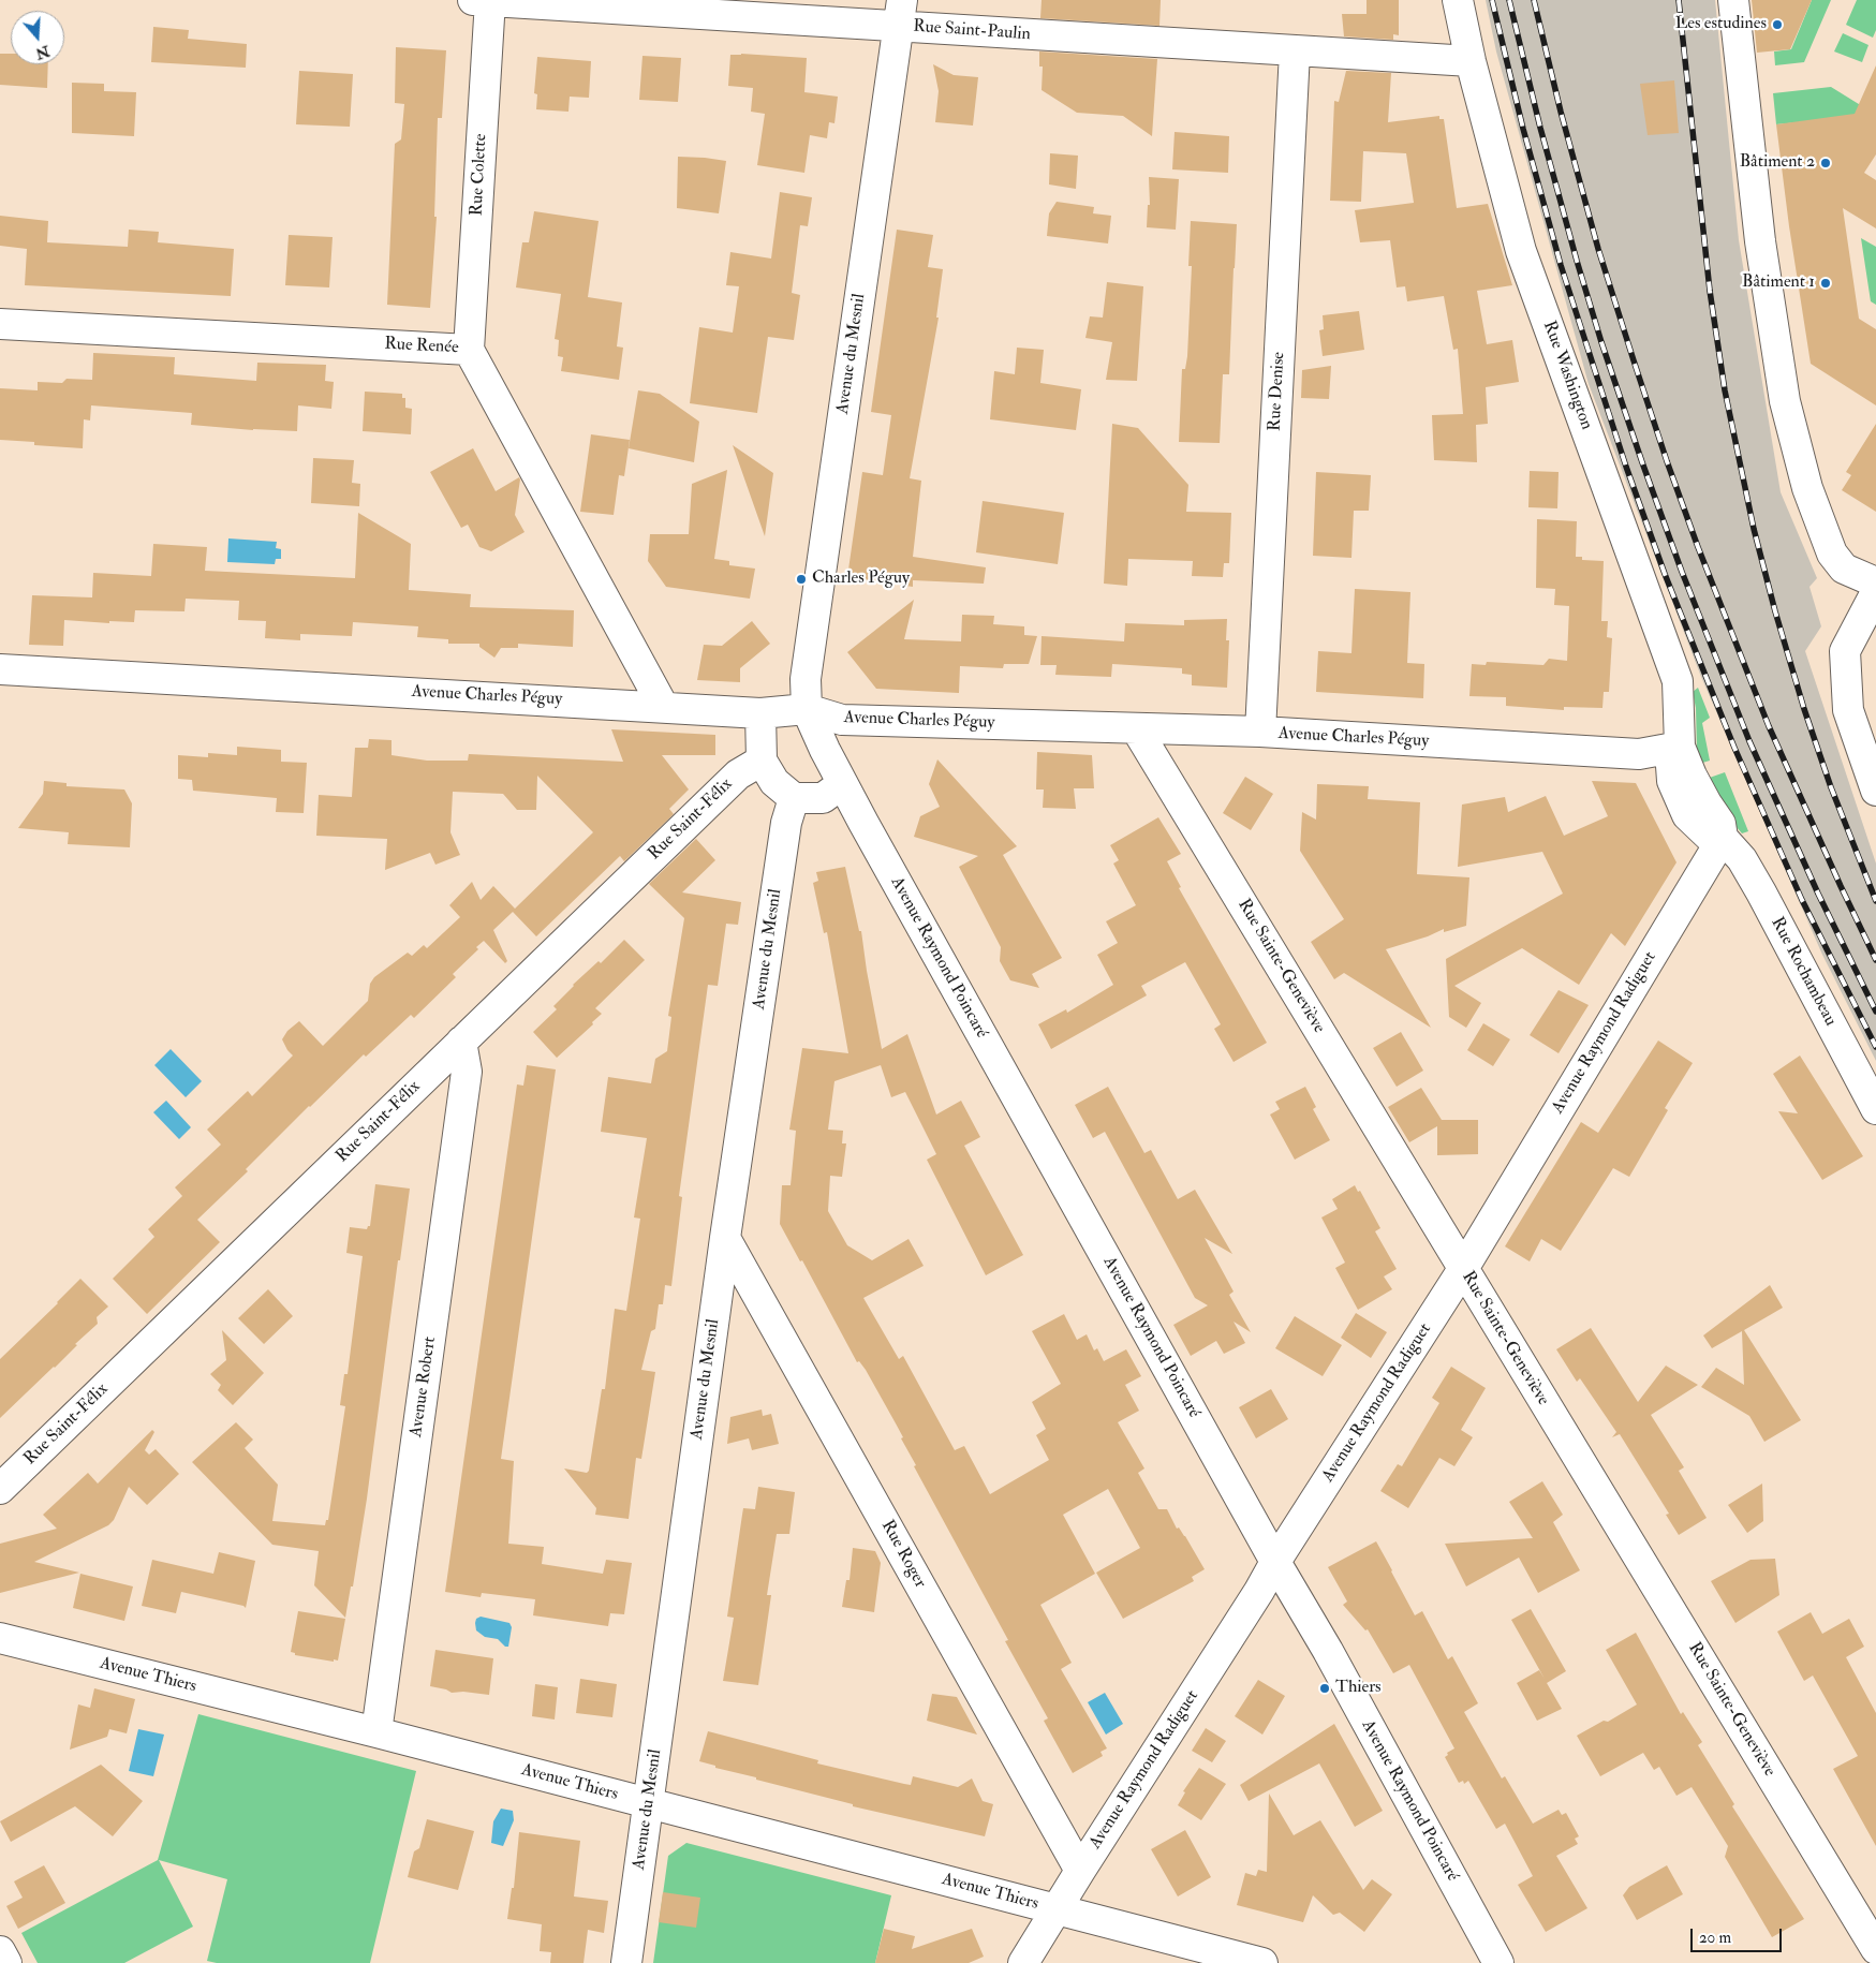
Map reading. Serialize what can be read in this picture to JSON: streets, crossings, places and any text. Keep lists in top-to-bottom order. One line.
{"streets":{"street":["Rue Saint-Paulin","Rue Colette","Rue Renée","Avenue du Mesnil","Rue Washington","Rue Denise","Avenue Charles Péguy","Rue Saint-Félix","Avenue Raymond Poincaré","Rue Sainte-Geneviève","Rue Rochambeau","Avenue Raymond Radiguet","Avenue Robert","Rue Roger","Avenue Thiers"]},"crossings":[["Rue Saint-Paulin","Rue Colette"],["Rue Saint-Paulin","Avenue du Mesnil"],["Rue Saint-Paulin","Rue Washington"],["Rue Saint-Paulin","Rue Denise"],["Rue Colette","Rue Renée"],["Rue Renée","Avenue Charles Péguy"],["Avenue du Mesnil","Avenue Charles Péguy"],["Avenue du Mesnil","Avenue Raymond Poincaré"],["Avenue du Mesnil","Rue Roger"],["Avenue du Mesnil","Avenue Thiers"],["Rue Washington","Avenue Charles Péguy"],["Rue Washington","Rue Rochambeau"],["Rue Denise","Avenue Charles Péguy"],["Avenue Charles Péguy","Avenue Raymond Poincaré"],["Avenue Charles Péguy","Rue Sainte-Geneviève"],["Avenue Charles Péguy","Rue Rochambeau"],["Rue Saint-Félix","Avenue Robert"],["Avenue Raymond Poincaré","Avenue Raymond Radiguet"],["Rue Sainte-Geneviève","Avenue Raymond Radiguet"],["Rue Rochambeau","Avenue Raymond Radiguet"],["Avenue Raymond Radiguet","Rue Roger"],["Avenue Raymond Radiguet","Avenue Thiers"],["Avenue Robert","Avenue Thiers"]],"places":["Les estudines","Bâtiment 2","Bâtiment 1","Charles Péguy","Thiers"],"scale_bar":"20 m","north":"bottom"}
